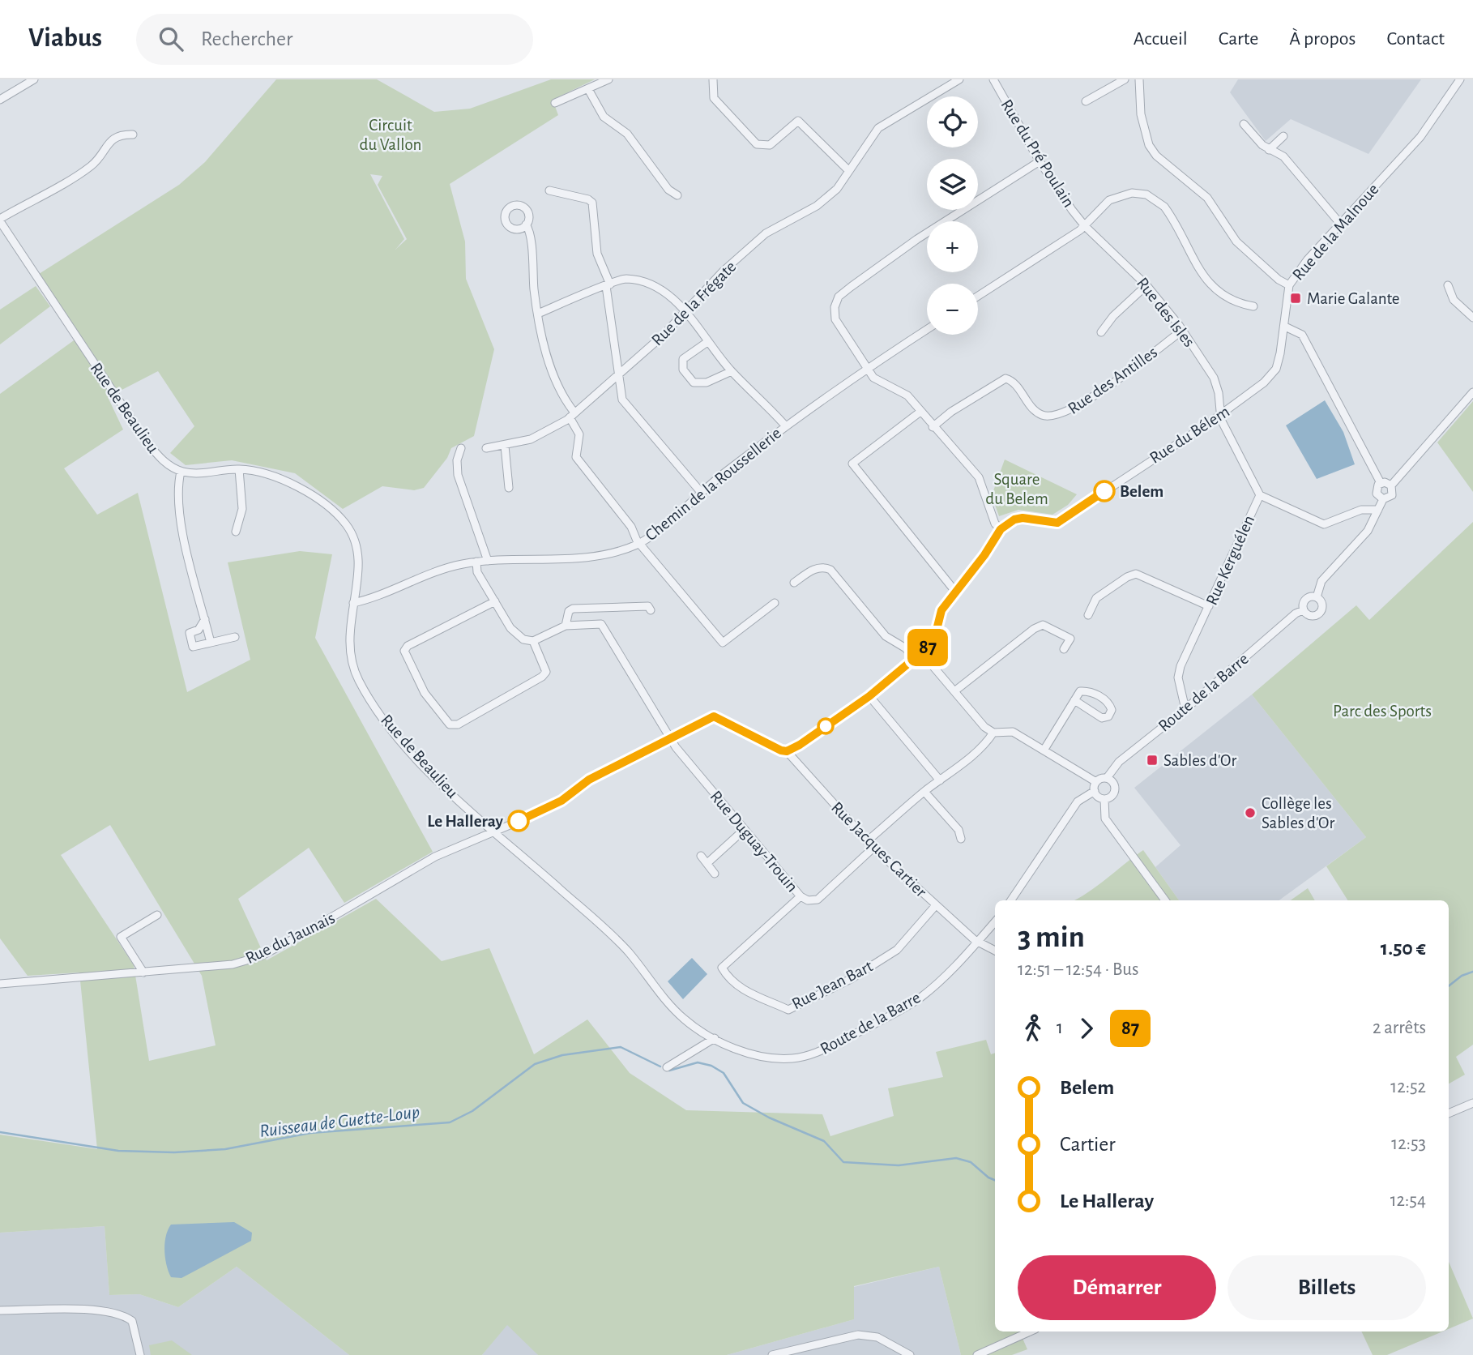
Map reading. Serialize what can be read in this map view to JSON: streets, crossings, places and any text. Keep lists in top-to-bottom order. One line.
{"streets":{"street":["Rue du Pré Poulain","Rue de la Malnoue","Rue de la Frégate","Rue des Isles","Rue des Antilles","Rue de Beaulieu","Rue du Bélem","Chemin de la Roussellerie","Rue Kerguélen","Route de la Barre","Rue Duguay-Trouin","Rue Jacques Cartier","Rue du Jaunais","Rue Jean Bart"]},"crossings":[["Rue du Pré Poulain","Rue des Isles"],["Rue de la Malnoue","Rue du Bélem"],["Rue des Isles","Rue des Antilles"],["Rue des Isles","Rue du Bélem"],["Rue des Isles","Rue Kerguélen"],["Rue de Beaulieu","Chemin de la Roussellerie"],["Rue de Beaulieu","Route de la Barre"],["Rue de Beaulieu","Rue du Jaunais"],["Rue du Bélem","Rue Kerguélen"],["Rue Kerguélen","Route de la Barre"],["Route de la Barre","Rue Jacques Cartier"],["Route de la Barre","Rue du Jaunais"],["Rue Duguay-Trouin","Rue Jacques Cartier"],["Rue Duguay-Trouin","Rue Jean Bart"],["Rue Jacques Cartier","Rue Jean Bart"]],"water":["Ruisseau de Guette-Loup"],"parks":["Circuit du Vallon","Square du Belem","Parc des Sports"],"places":{"transit":["Marie Galante","Sables d'Or"],"other":["Belem","Collège les Sables d'Or","Le Halleray"]},"lines":["bus line 87"],"page":{"header":"Viabus","search":"Rechercher","nav":["Accueil","Carte","À propos","Contact"],"on_map":"87","map_buttons":["+","−"],"heading":["3 min","12:51 – 12:54 · Bus","1.50 €"],"legs":["1","87","2 arrêts"],"list":[{"name":"Belem","value":"12:52"},{"name":"Cartier","value":"12:53"},{"name":"Le Halleray","value":"12:54"}],"buttons":["Démarrer","Billets"]}}
